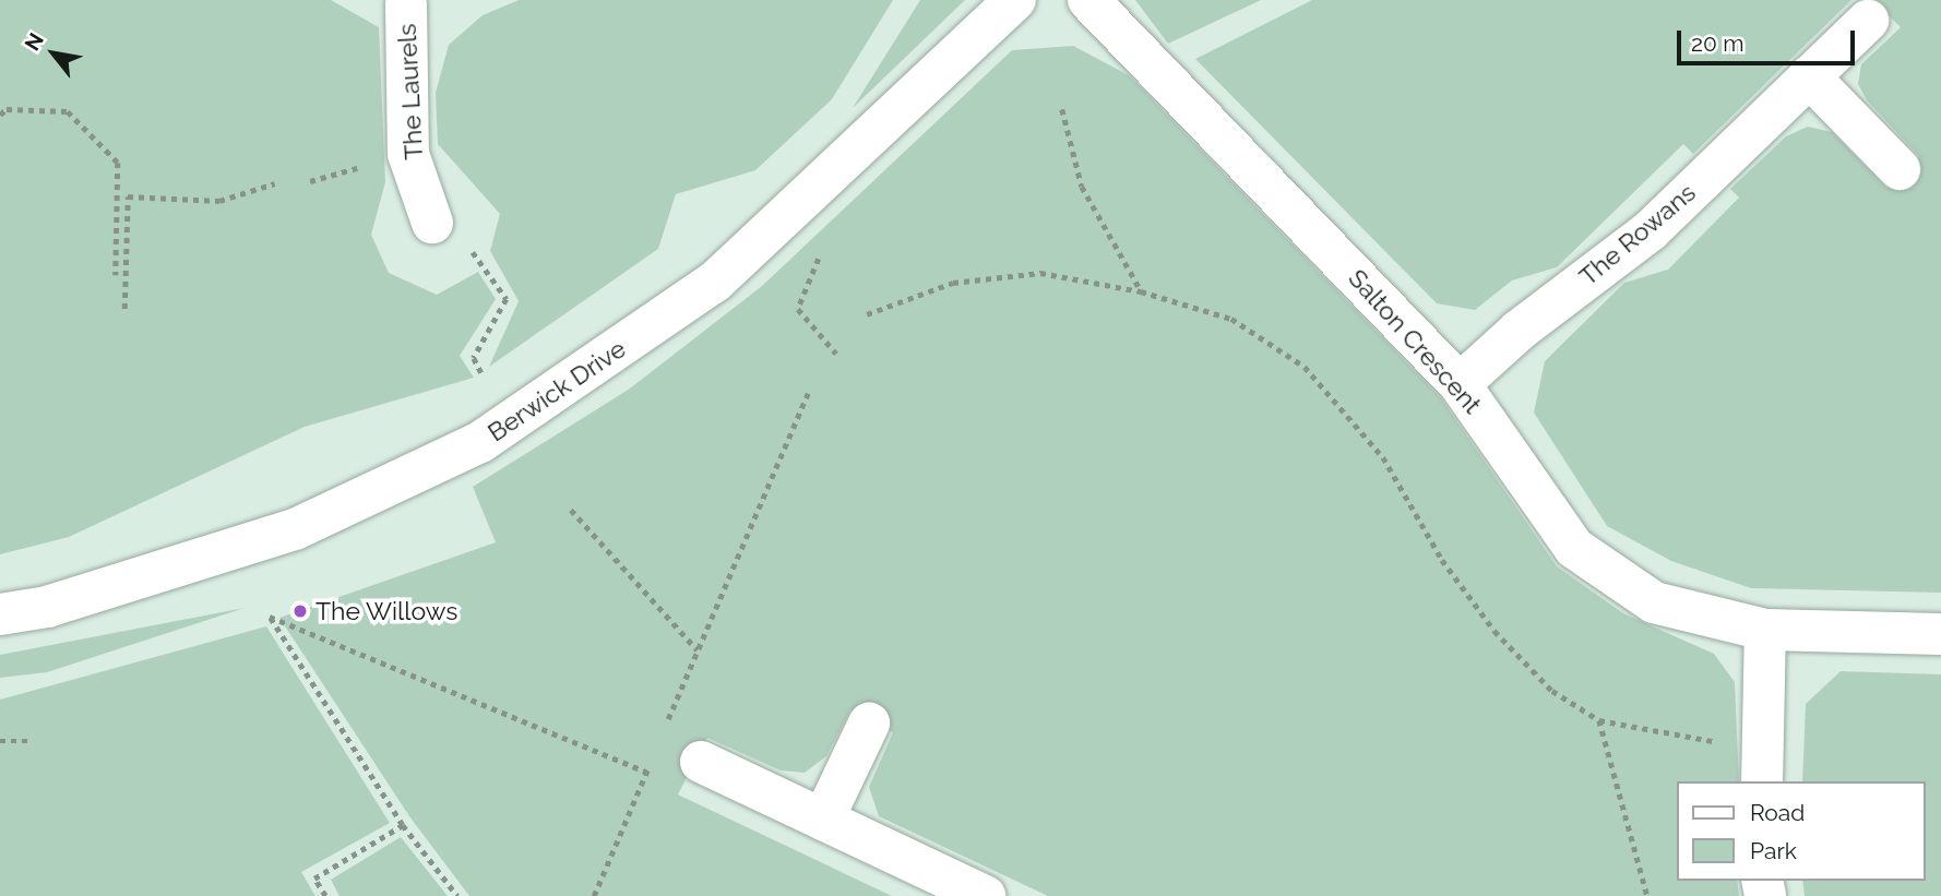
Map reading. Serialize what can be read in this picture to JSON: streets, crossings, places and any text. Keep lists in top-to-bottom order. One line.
{"streets":{"street":["The Laurels","The Rowans","Salton Crescent","Berwick Drive"]},"crossings":[["The Rowans","Salton Crescent"]],"places":["The Willows"],"legend":["Road","Park"],"scale_bar":"20 m","north":"top left"}
